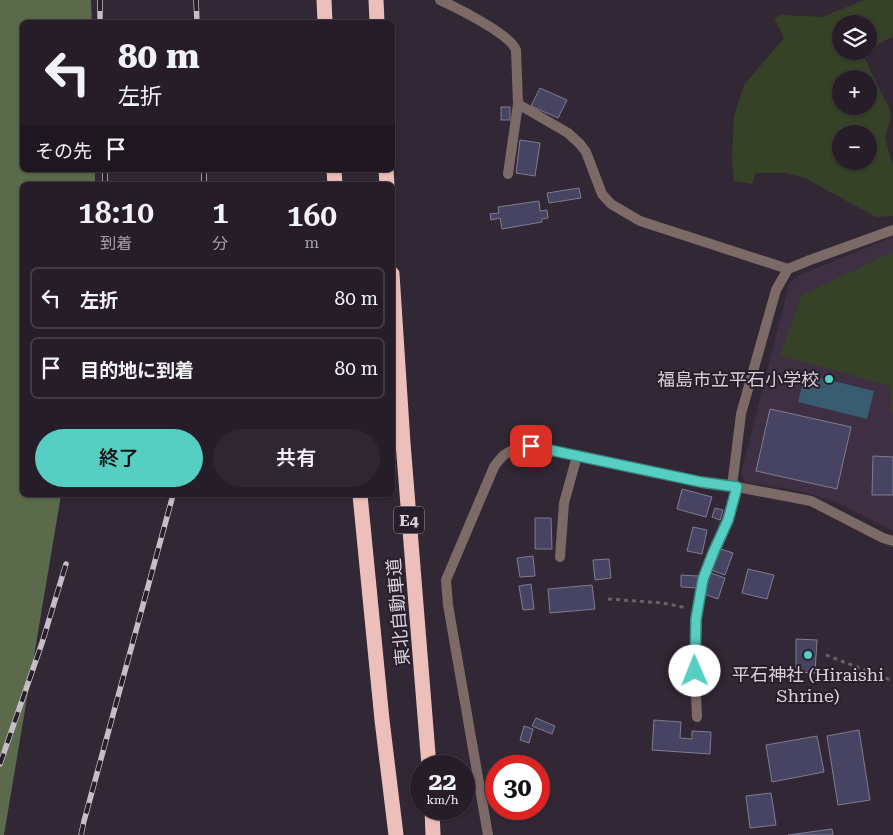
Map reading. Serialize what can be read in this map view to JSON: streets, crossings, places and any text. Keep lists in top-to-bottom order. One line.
{"streets":{"highway":["E4","東北自動車道"]},"places":["福島市立平石小学校","平石神社 (Hiraishi Shrine)"],"page":{"map_buttons":["+","−"],"turn":["80 m","左折"],"then":"その先","eta":["18:10","到着","1","分","160","m"],"list":[{"name":"左折","value":"80 m"},{"name":"目的地に到着","value":"80 m"}],"buttons":["終了","共有"],"speed":"22 km/h","limit":"30"}}
